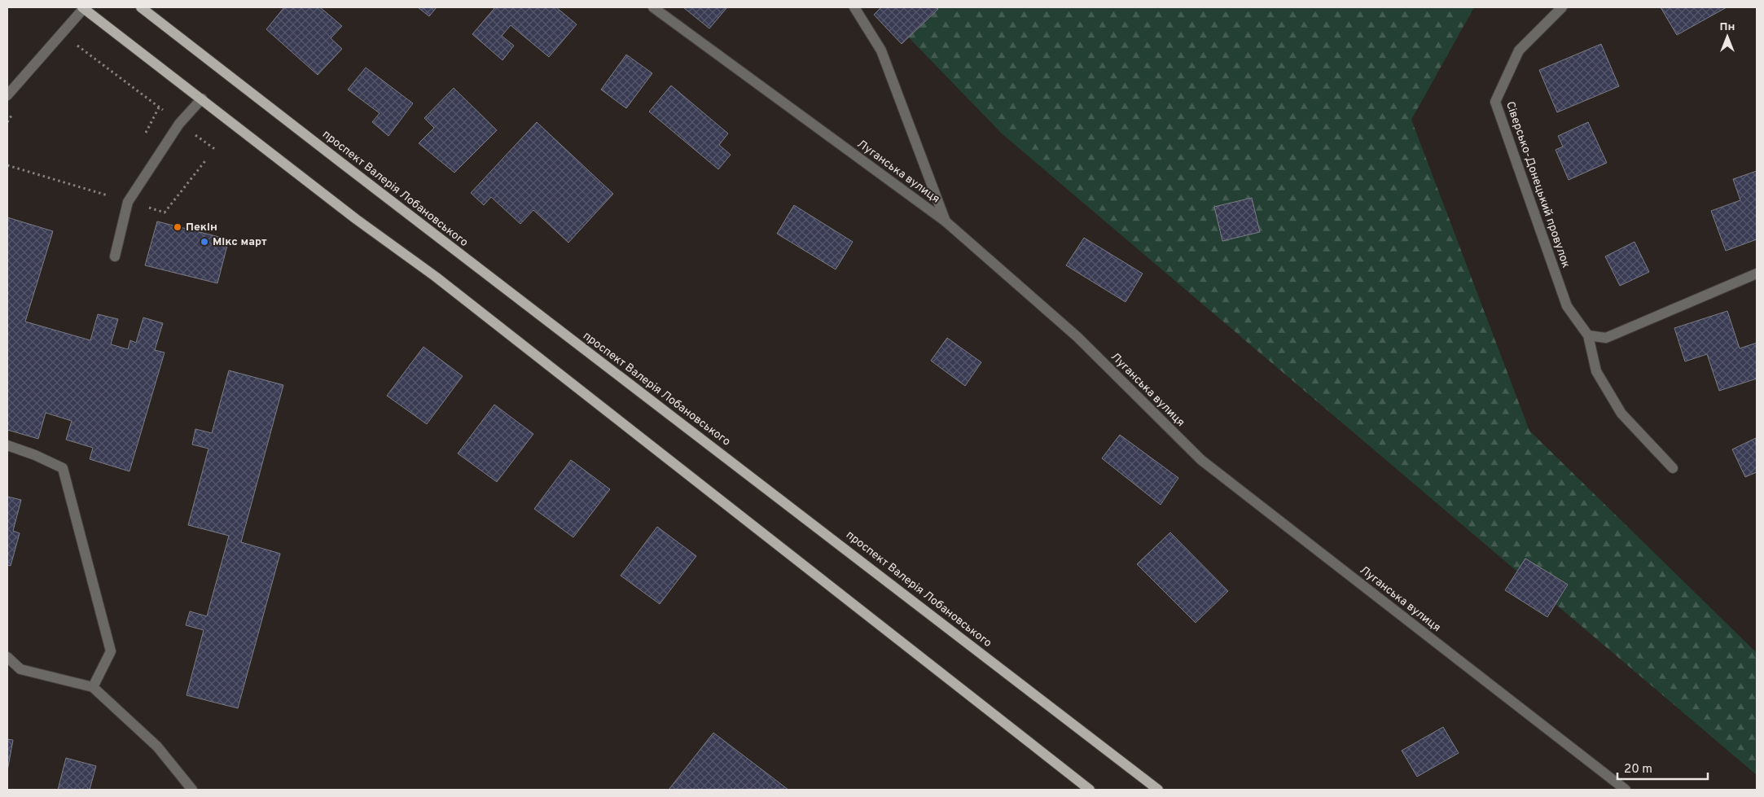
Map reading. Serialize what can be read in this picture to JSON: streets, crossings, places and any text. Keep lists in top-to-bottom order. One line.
{"streets":{"main road":["проспект Валерія Лобановського"],"street":["Луганська вулиця","Сіверсько-Донецький провулок"]},"places":["Пекін","Мікс март"],"scale_bar":"20 m","north":"top"}
